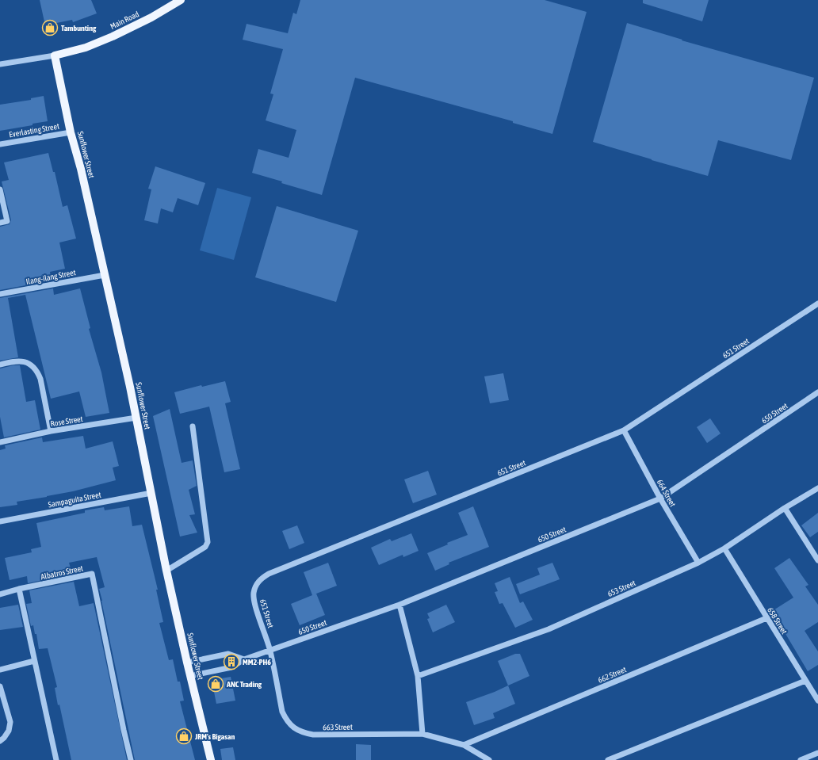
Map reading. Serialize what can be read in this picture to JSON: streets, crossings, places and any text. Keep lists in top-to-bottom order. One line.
{"streets":{"main road":["Main Road","Sunflower Street"],"street":["Everlasting Street","Ilang-ilang Street","651 Street","650 Street","Rose Street","664 Street","Sampaguita Street","Albatros Street","653 Street","658 Street","662 Street","663 Street"]},"crossings":[["Main Road","Sunflower Street"],["Everlasting Street","Sunflower Street"],["Sunflower Street","Ilang-ilang Street"],["Sunflower Street","650 Street"],["Sunflower Street","Rose Street"],["Sunflower Street","Sampaguita Street"],["651 Street","650 Street"],["651 Street","664 Street"],["651 Street","663 Street"],["650 Street","664 Street"],["650 Street","663 Street"],["664 Street","653 Street"],["653 Street","658 Street"],["658 Street","662 Street"],["662 Street","663 Street"]],"places":{"shop":["Tambunting","ANC Trading","JRM's Bigasan"],"building":["MM2-PH6"]}}
